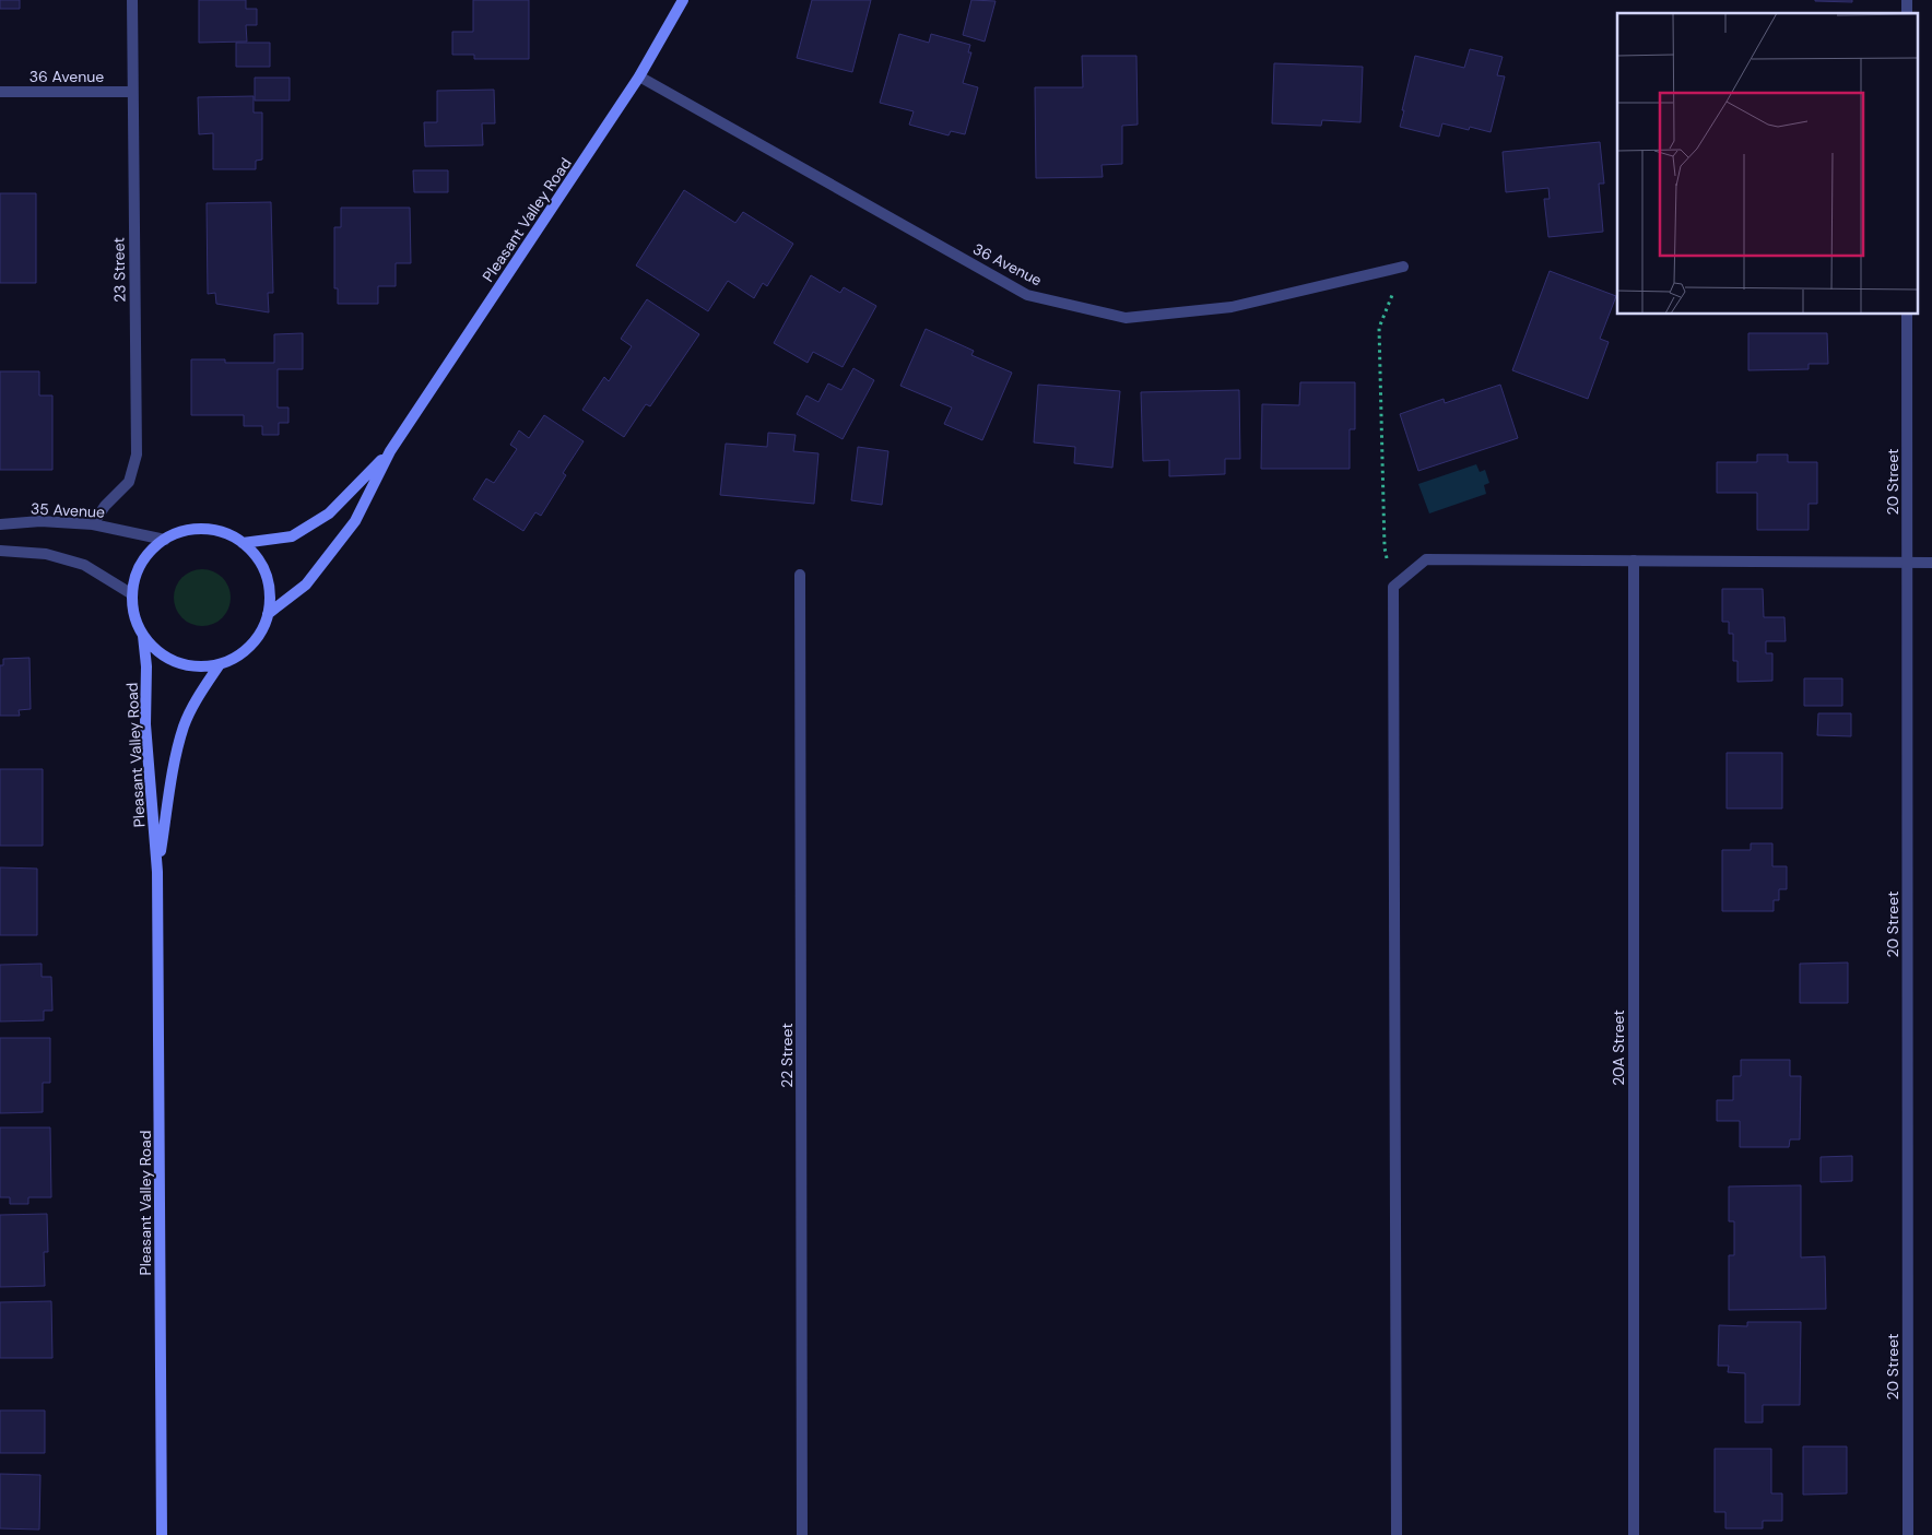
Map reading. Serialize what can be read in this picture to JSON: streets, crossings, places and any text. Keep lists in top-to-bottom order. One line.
{"streets":{"street":["36 Avenue","Pleasant Valley Road","23 Street","20 Street","35 Avenue","20A Street","22 Street"]},"crossings":[["36 Avenue","Pleasant Valley Road"],["36 Avenue","23 Street"],["Pleasant Valley Road","35 Avenue"],["23 Street","35 Avenue"]]}
